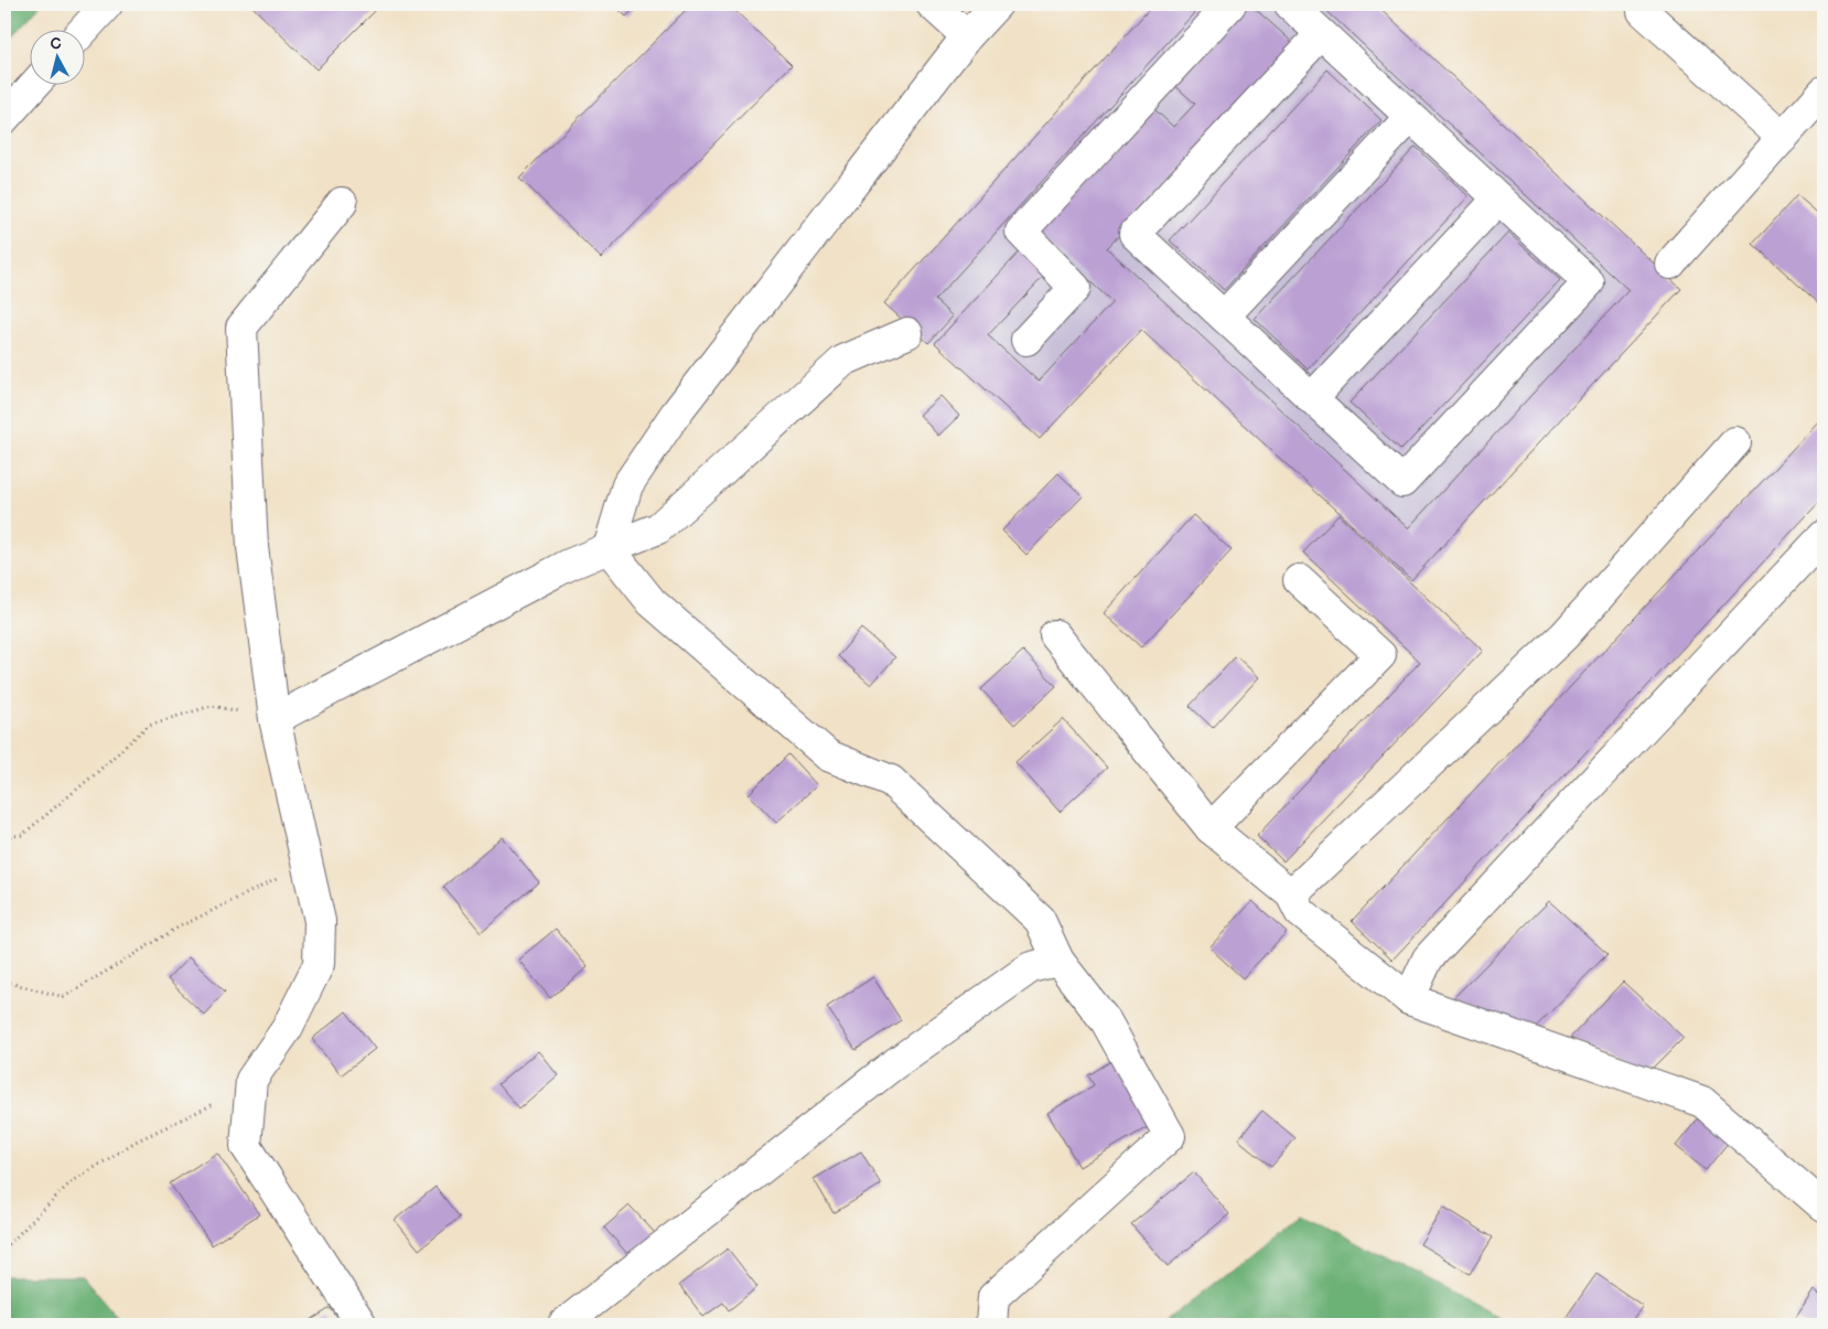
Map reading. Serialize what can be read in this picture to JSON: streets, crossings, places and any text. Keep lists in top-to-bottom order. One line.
{"north":"top"}
